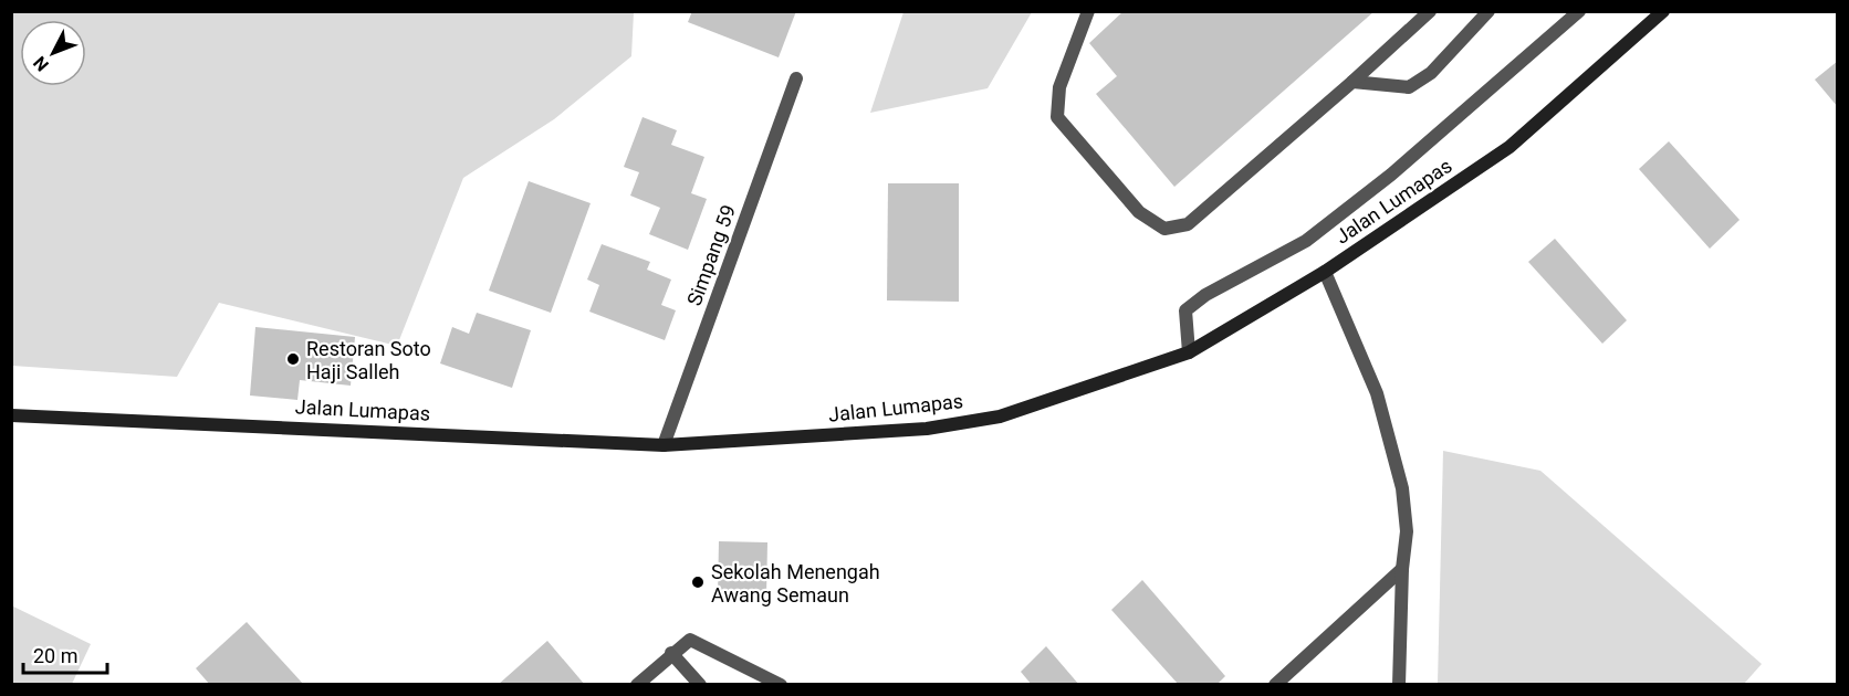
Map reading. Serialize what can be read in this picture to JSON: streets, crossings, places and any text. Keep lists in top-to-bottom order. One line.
{"streets":{"main road":["Jalan Lumapas"],"street":["Simpang 59"]},"crossings":[["Jalan Lumapas","Simpang 59"]],"places":["Restoran Soto Haji Salleh","Sekolah Menengah Awang Semaun"],"scale_bar":"20 m","north":"bottom left"}
